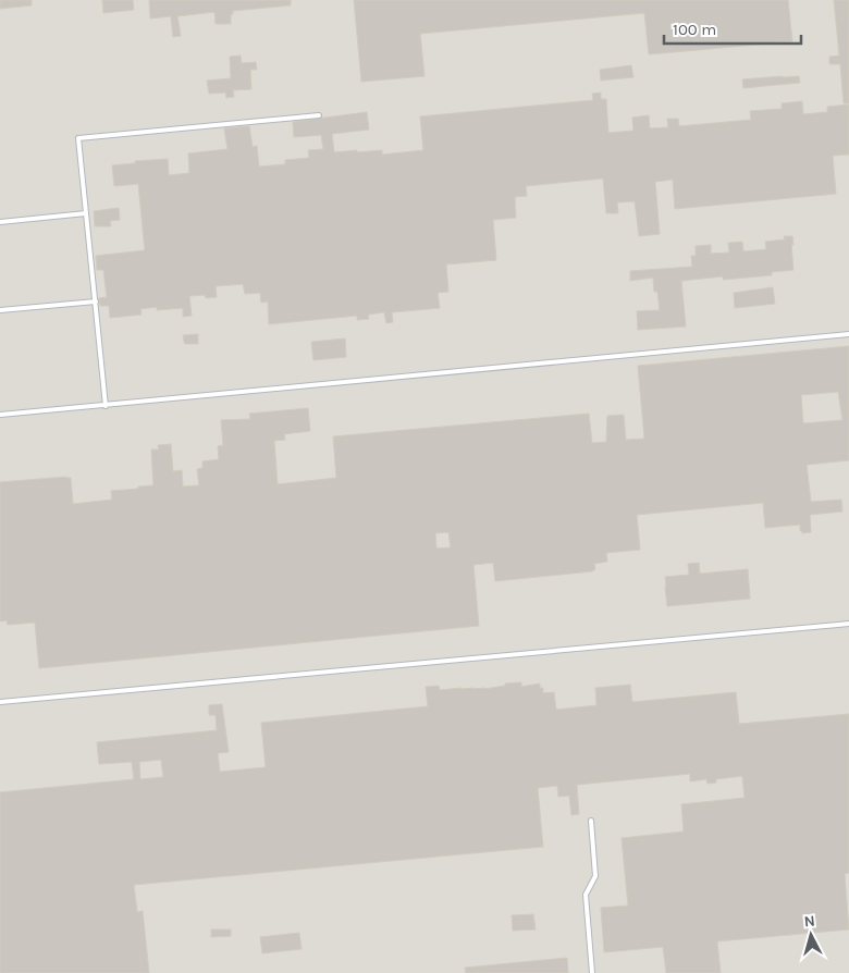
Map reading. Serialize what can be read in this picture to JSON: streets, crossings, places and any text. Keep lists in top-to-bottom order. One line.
{"scale_bar":"100 m","north":"top"}
